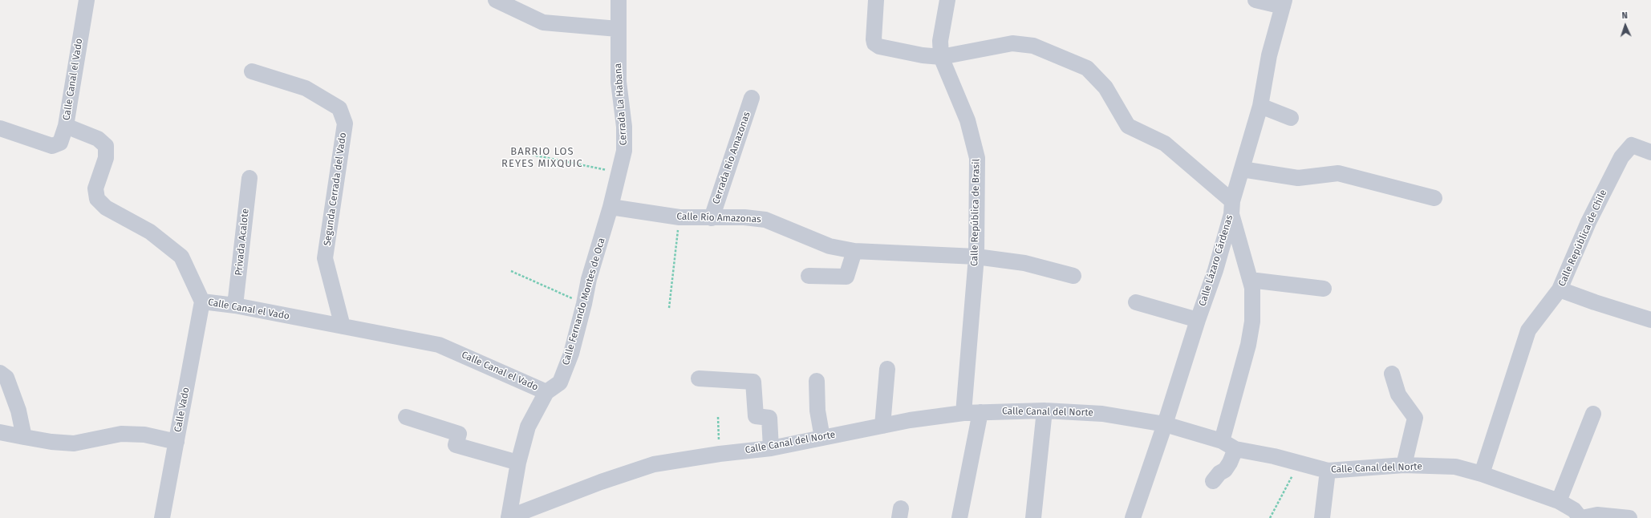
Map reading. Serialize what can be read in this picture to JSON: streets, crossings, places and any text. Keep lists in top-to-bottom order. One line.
{"streets":{"street":["Calle Canal el Vado","Cerrada La Habana","Cerrada Río Amazonas","Segunda Cerrada del Vado","Calle República de Brasil","Calle Río Amazonas","Calle República de Chile","Privada Acalote","Calle Lázaro Cárdenas","Calle Fernando Montes de Oca","Calle Vado","Calle Canal del Norte"]},"crossings":[["Calle Canal el Vado","Segunda Cerrada del Vado"],["Calle Canal el Vado","Privada Acalote"],["Calle Canal el Vado","Calle Fernando Montes de Oca"],["Calle Canal el Vado","Calle Vado"],["Cerrada La Habana","Calle Río Amazonas"],["Cerrada La Habana","Calle Fernando Montes de Oca"],["Cerrada Río Amazonas","Calle Río Amazonas"],["Calle República de Brasil","Calle Río Amazonas"],["Calle República de Brasil","Calle Canal del Norte"],["Calle Río Amazonas","Calle Fernando Montes de Oca"],["Calle República de Chile","Calle Canal del Norte"],["Calle Lázaro Cárdenas","Calle Canal del Norte"],["Calle Fernando Montes de Oca","Calle Canal del Norte"]],"districts":["BARRIO LOS REYES MIXQUIC"],"north":"top"}
